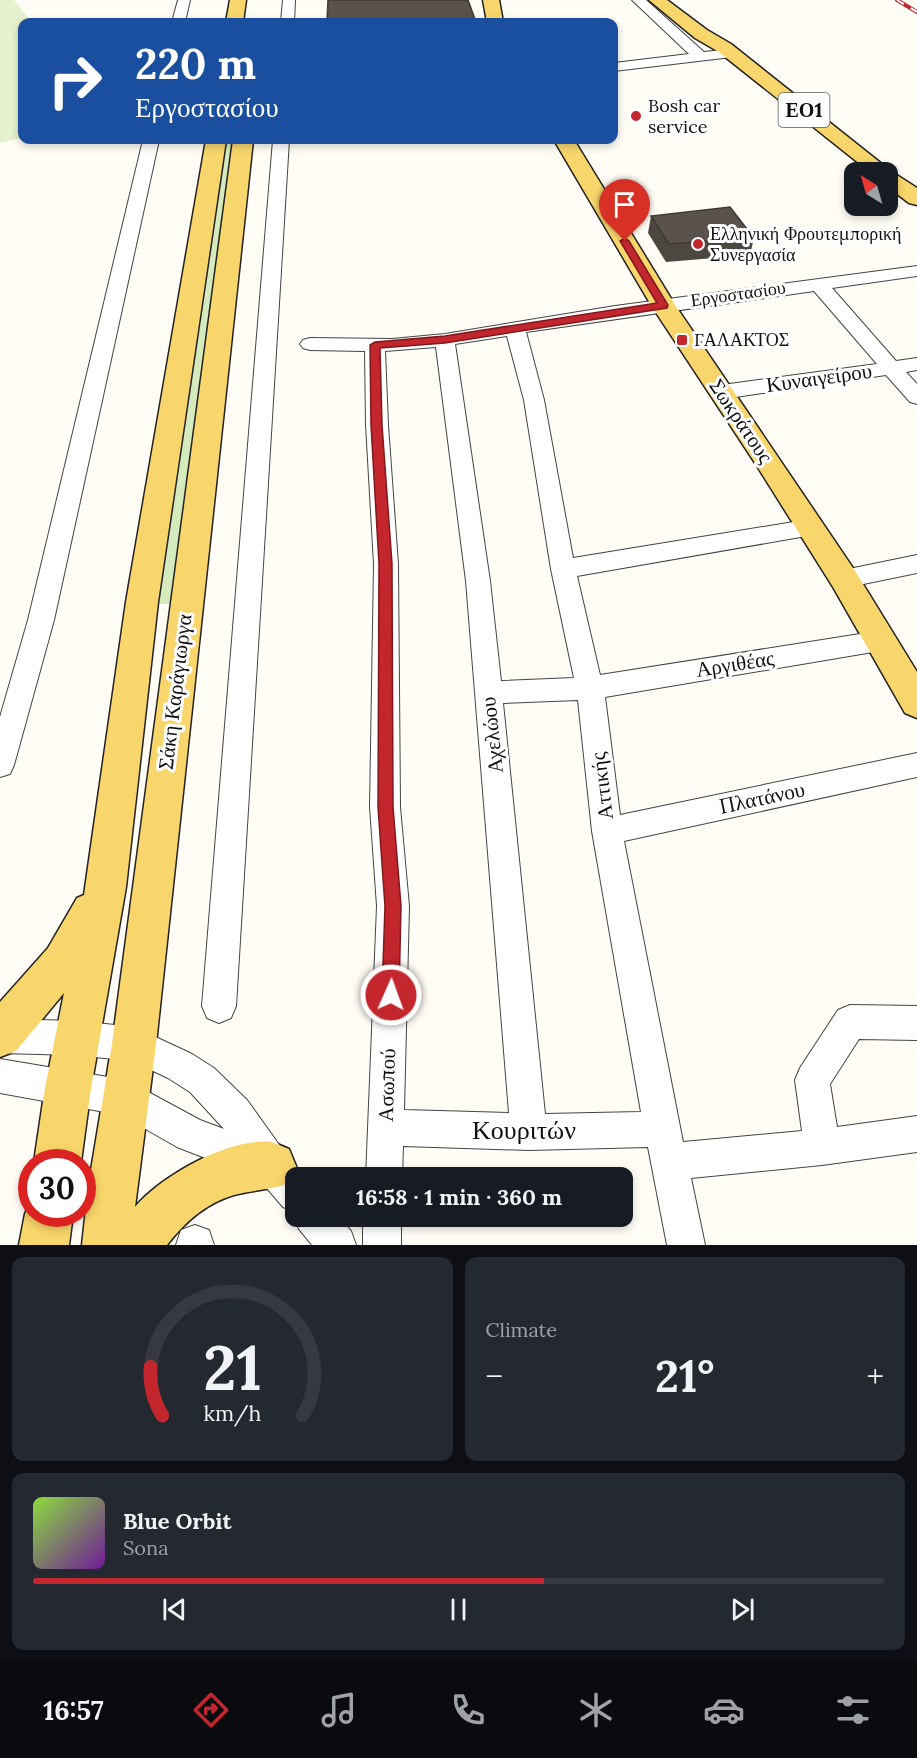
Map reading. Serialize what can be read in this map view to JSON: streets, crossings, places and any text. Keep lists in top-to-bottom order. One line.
{"streets":{"main road":["ΕΟ1","Σωκράτους","Σάκη Καράγιωργα"],"street":["Εργοστασίου","Κυναιγείρου","Αργιθέας","Αχελώου","Αττικής","Πλατάνου","Ασωπού","Κουριτών"]},"crossings":[["Εργοστασίου","Σωκράτους"],["Εργοστασίου","Αχελώου"],["Εργοστασίου","Αττικής"],["Εργοστασίου","Ασωπού"],["Κυναιγείρου","Σωκράτους"],["Σωκράτους","Αργιθέας"],["Αργιθέας","Αχελώου"],["Αργιθέας","Αττικής"],["Αχελώου","Κουριτών"],["Αττικής","Πλατάνου"],["Αττικής","Κουριτών"],["Ασωπού","Κουριτών"]],"places":{"other":["Bosh car service","Ελληνική Φρουτεμπορική Συνεργασία"],"transit":["ΓΑΛΑΚΤΟΣ"]},"north":"top left","page":{"turn":["220 m","Εργοστασίου"],"limit":"30","trip":"16:58 · 1 min · 360 m","tile":"Climate","heat":["−","21°","+"],"song":["Blue Orbit","Sona"],"tabs":"16:57","gauge":["21","km/h"]}}
